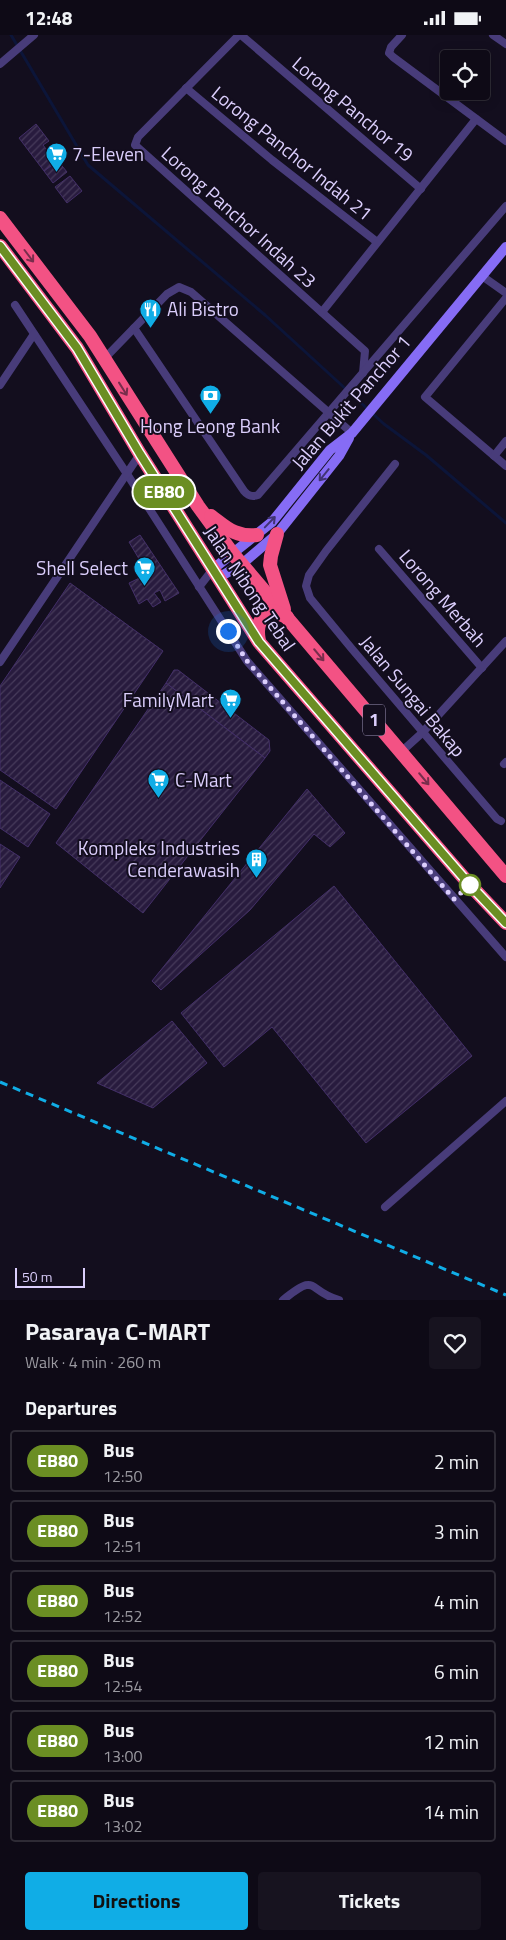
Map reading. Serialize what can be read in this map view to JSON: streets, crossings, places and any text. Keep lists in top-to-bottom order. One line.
{"streets":{"highway":["Jalan Nibong Tebal","1"],"street":["Lorong Panchor 19","Lorong Panchor Indah 21","Lorong Panchor Indah 23","Jalan Bukit Panchor 1","Lorong Merbah","Jalan Sungai Bakap"]},"crossings":[["Lorong Panchor Indah 21","Lorong Panchor Indah 23"],["Lorong Panchor Indah 23","Jalan Bukit Panchor 1"],["Jalan Bukit Panchor 1","Jalan Nibong Tebal"]],"places":{"supermarket":["7-Eleven","Shell Select","FamilyMart","C-Mart"],"restaurant":["Ali Bistro"],"bank":["Hong Leong Bank"],"building":["Kompleks Industries Cenderawasih"]},"lines":["bus line EB80"],"scale_bar":"50 m","page":{"status":"12:48","on_map":"EB80","scale":"50 m","heading":[["Pasaraya C-MART","Walk · 4 min · 260 m"],"Departures"],"list":[{"mark":"EB80","name":"Bus","note":"12:50","value":"2 min"},{"mark":"EB80","name":"Bus","note":"12:51","value":"3 min"},{"mark":"EB80","name":"Bus","note":"12:52","value":"4 min"},{"mark":"EB80","name":"Bus","note":"12:54","value":"6 min"},{"mark":"EB80","name":"Bus","note":"13:00","value":"12 min"},{"mark":"EB80","name":"Bus","note":"13:02","value":"14 min"}],"buttons":["Directions","Tickets"]}}
